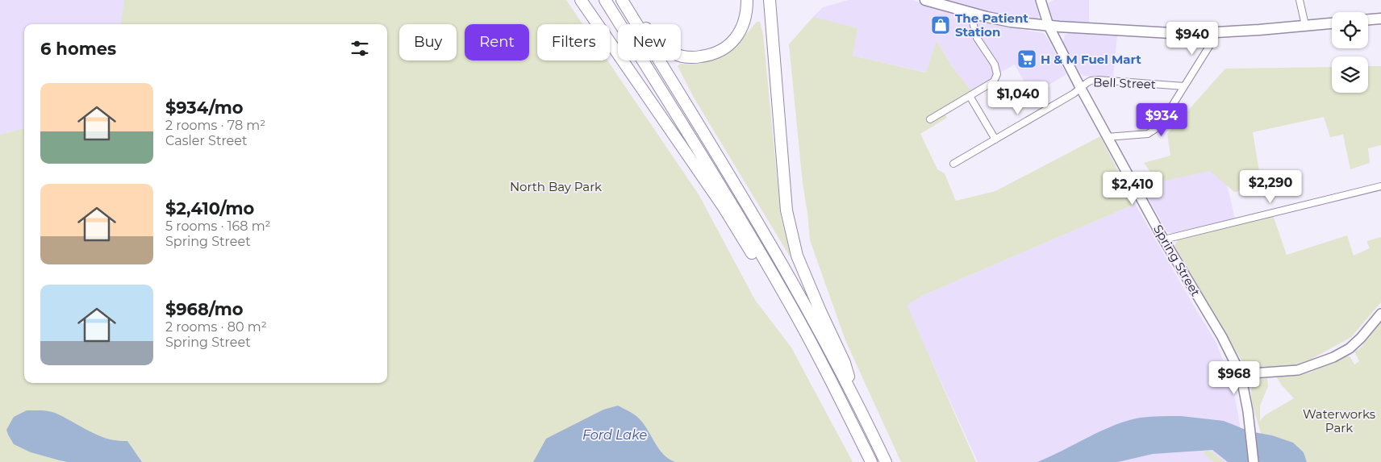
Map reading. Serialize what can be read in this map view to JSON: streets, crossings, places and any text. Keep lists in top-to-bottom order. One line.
{"streets":{"main road":["Spring Street"],"street":["Bell Street"]},"crossings":[["Bell Street","Spring Street"]],"water":["Ford Lake"],"parks":["North Bay Park","Waterworks Park"],"places":{"shop":["The Patient Station"],"supermarket":["H & M Fuel Mart"]},"page":{"price":["$940","$1,040","$934","$2,290","$2,410","$968"],"chip":["Buy","Rent","Filters","New"],"heading":"6 homes","list":[{"name":"$934/mo","note":"2 rooms · 78 m² · Casler Street"},{"name":"$2,410/mo","note":"5 rooms · 168 m² · Spring Street"},{"name":"$968/mo","note":"2 rooms · 80 m² · Spring Street"}]}}
